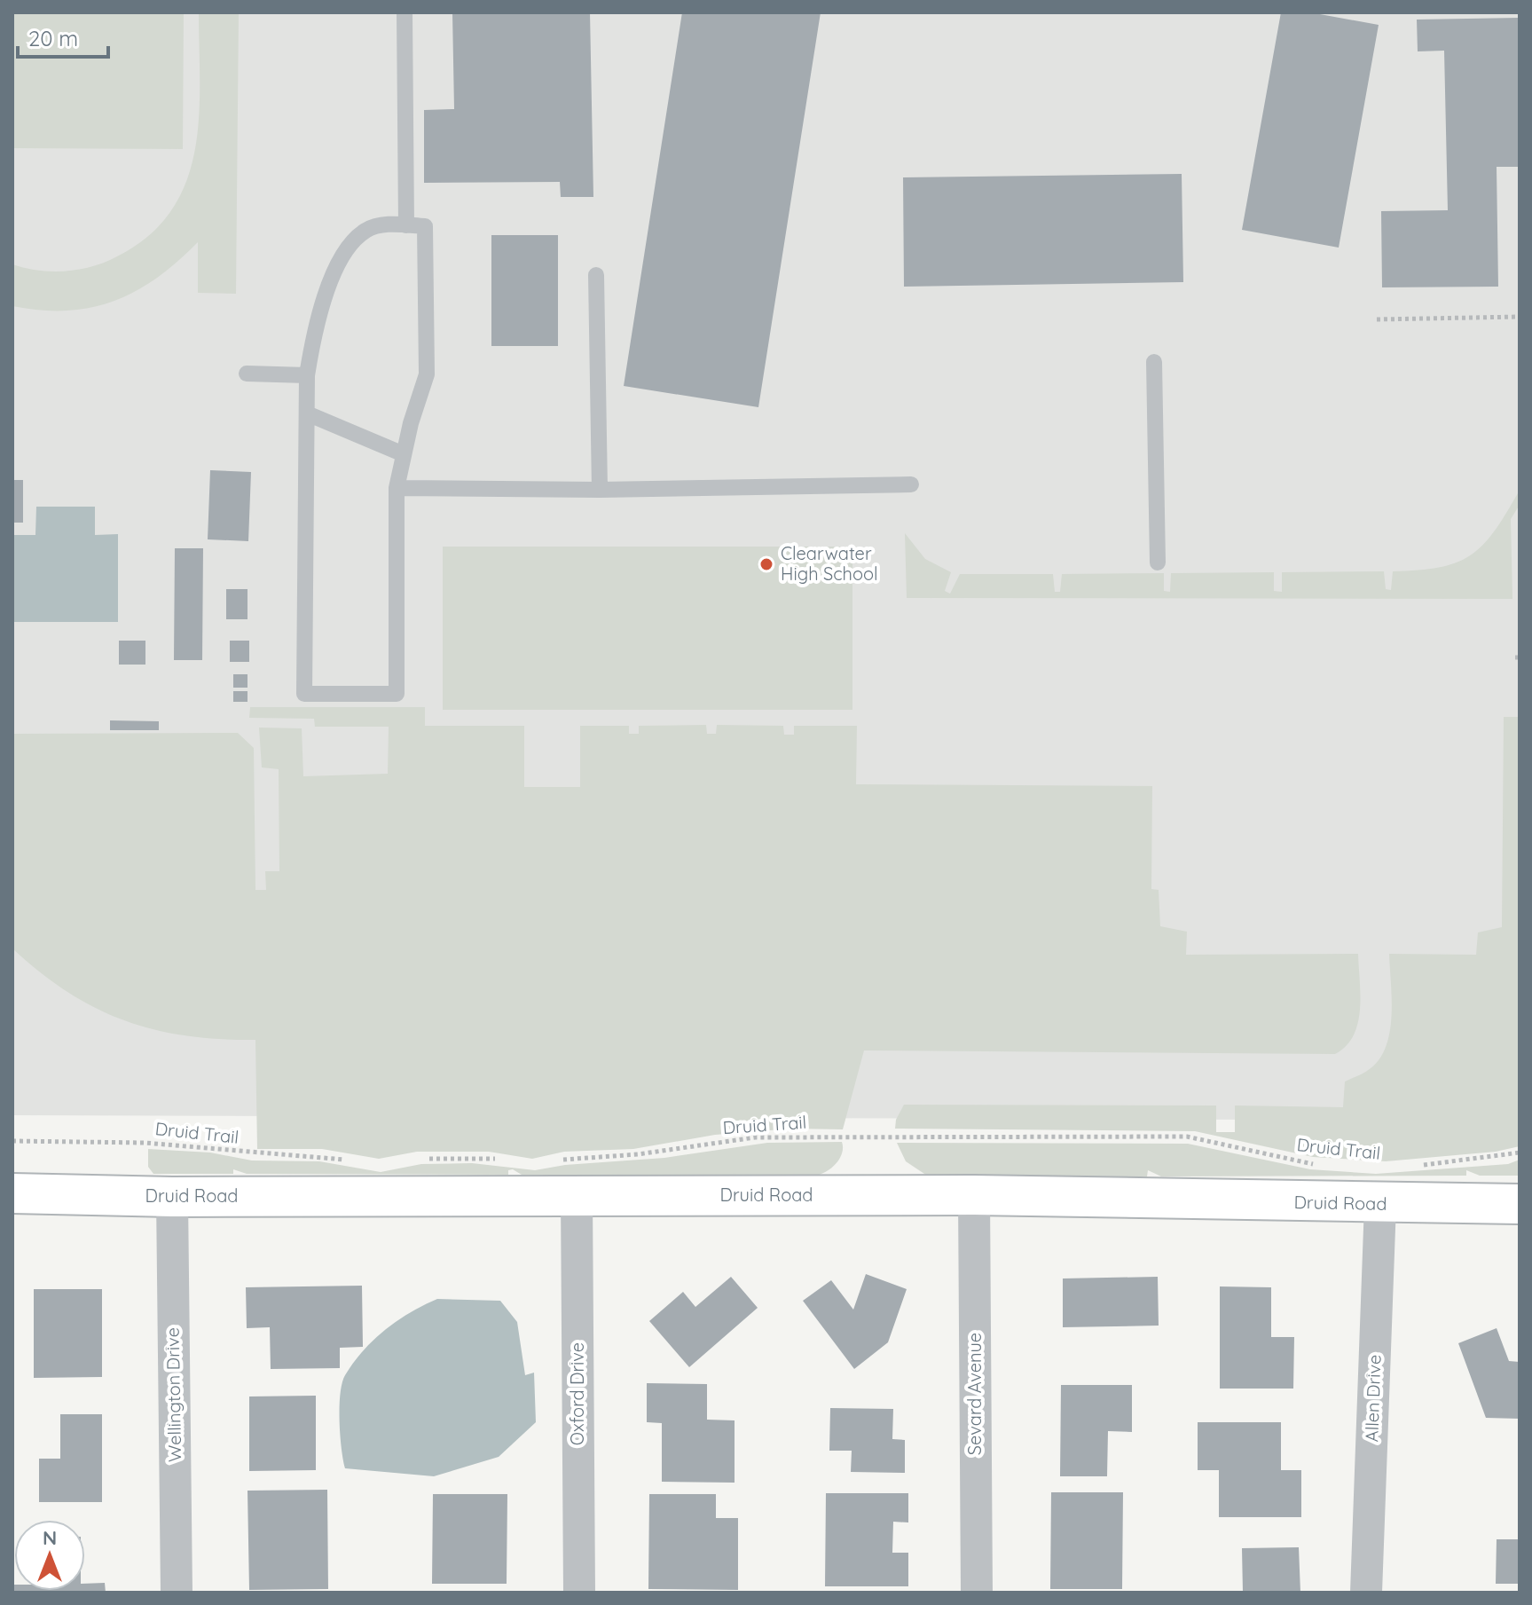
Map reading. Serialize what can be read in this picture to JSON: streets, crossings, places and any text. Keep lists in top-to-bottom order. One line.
{"streets":{"street":["Druid Road","Oxford Drive","Sevard Avenue","Wellington Drive","Allen Drive"],"path":["Druid Trail"]},"crossings":[["Druid Road","Oxford Drive"],["Druid Road","Sevard Avenue"],["Druid Road","Wellington Drive"],["Druid Road","Allen Drive"]],"places":["Clearwater High School"],"scale_bar":"20 m","north":"top"}
